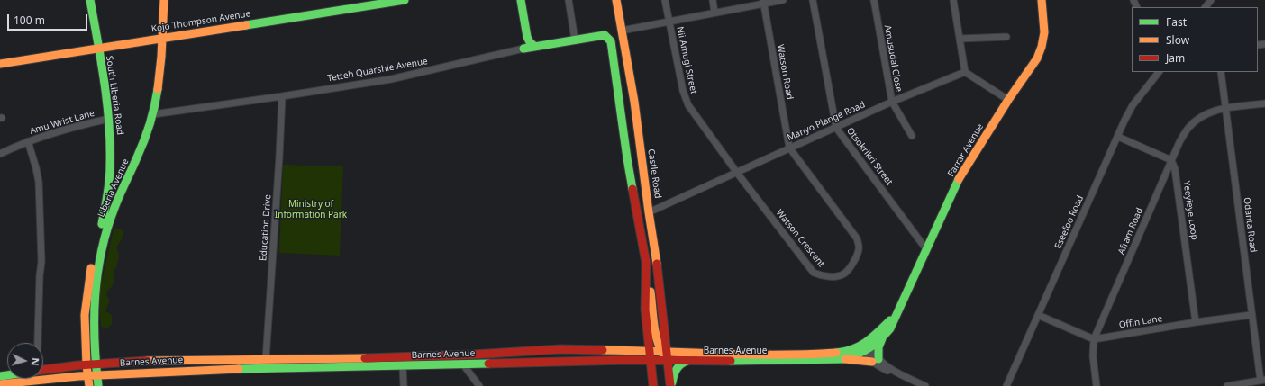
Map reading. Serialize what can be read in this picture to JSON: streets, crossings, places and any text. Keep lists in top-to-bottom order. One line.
{"streets":{"main road":["Kojo Thompson Avenue","Tetteh Quarshie Avenue","South Liberia Road","Farrar Avenue","Castle Road","Liberia Avenue","Barnes Avenue"],"street":["Amusudal Close","Nii Amugi Street","Watson Road","Manyo Plange Road","Amu Wrist Lane","Otsokrikri Street","Yeeyieye Loop","Eseefoo Road","Odanta Road","Education Drive","Afram Road","Watson Crescent","Offin Lane"]},"crossings":[["Kojo Thompson Avenue","South Liberia Road"],["Kojo Thompson Avenue","Liberia Avenue"],["Amusudal Close","Manyo Plange Road"],["Nii Amugi Street","Manyo Plange Road"],["Nii Amugi Street","Watson Crescent"],["Tetteh Quarshie Avenue","Liberia Avenue"],["Tetteh Quarshie Avenue","Education Drive"],["Watson Road","Manyo Plange Road"],["Watson Road","Watson Crescent"],["South Liberia Road","Amu Wrist Lane"],["South Liberia Road","Liberia Avenue"],["Manyo Plange Road","Otsokrikri Street"],["Manyo Plange Road","Castle Road"],["Manyo Plange Road","Watson Crescent"],["Farrar Avenue","Otsokrikri Street"],["Farrar Avenue","Barnes Avenue"],["Castle Road","Barnes Avenue"],["Liberia Avenue","Barnes Avenue"],["Yeeyieye Loop","Afram Road"],["Yeeyieye Loop","Offin Lane"],["Odanta Road","Afram Road"],["Odanta Road","Offin Lane"],["Education Drive","Barnes Avenue"],["Afram Road","Offin Lane"]],"parks":["Ministry of Information Park"],"legend":["Fast","Slow","Jam"],"scale_bar":"100 m","north":"right"}
